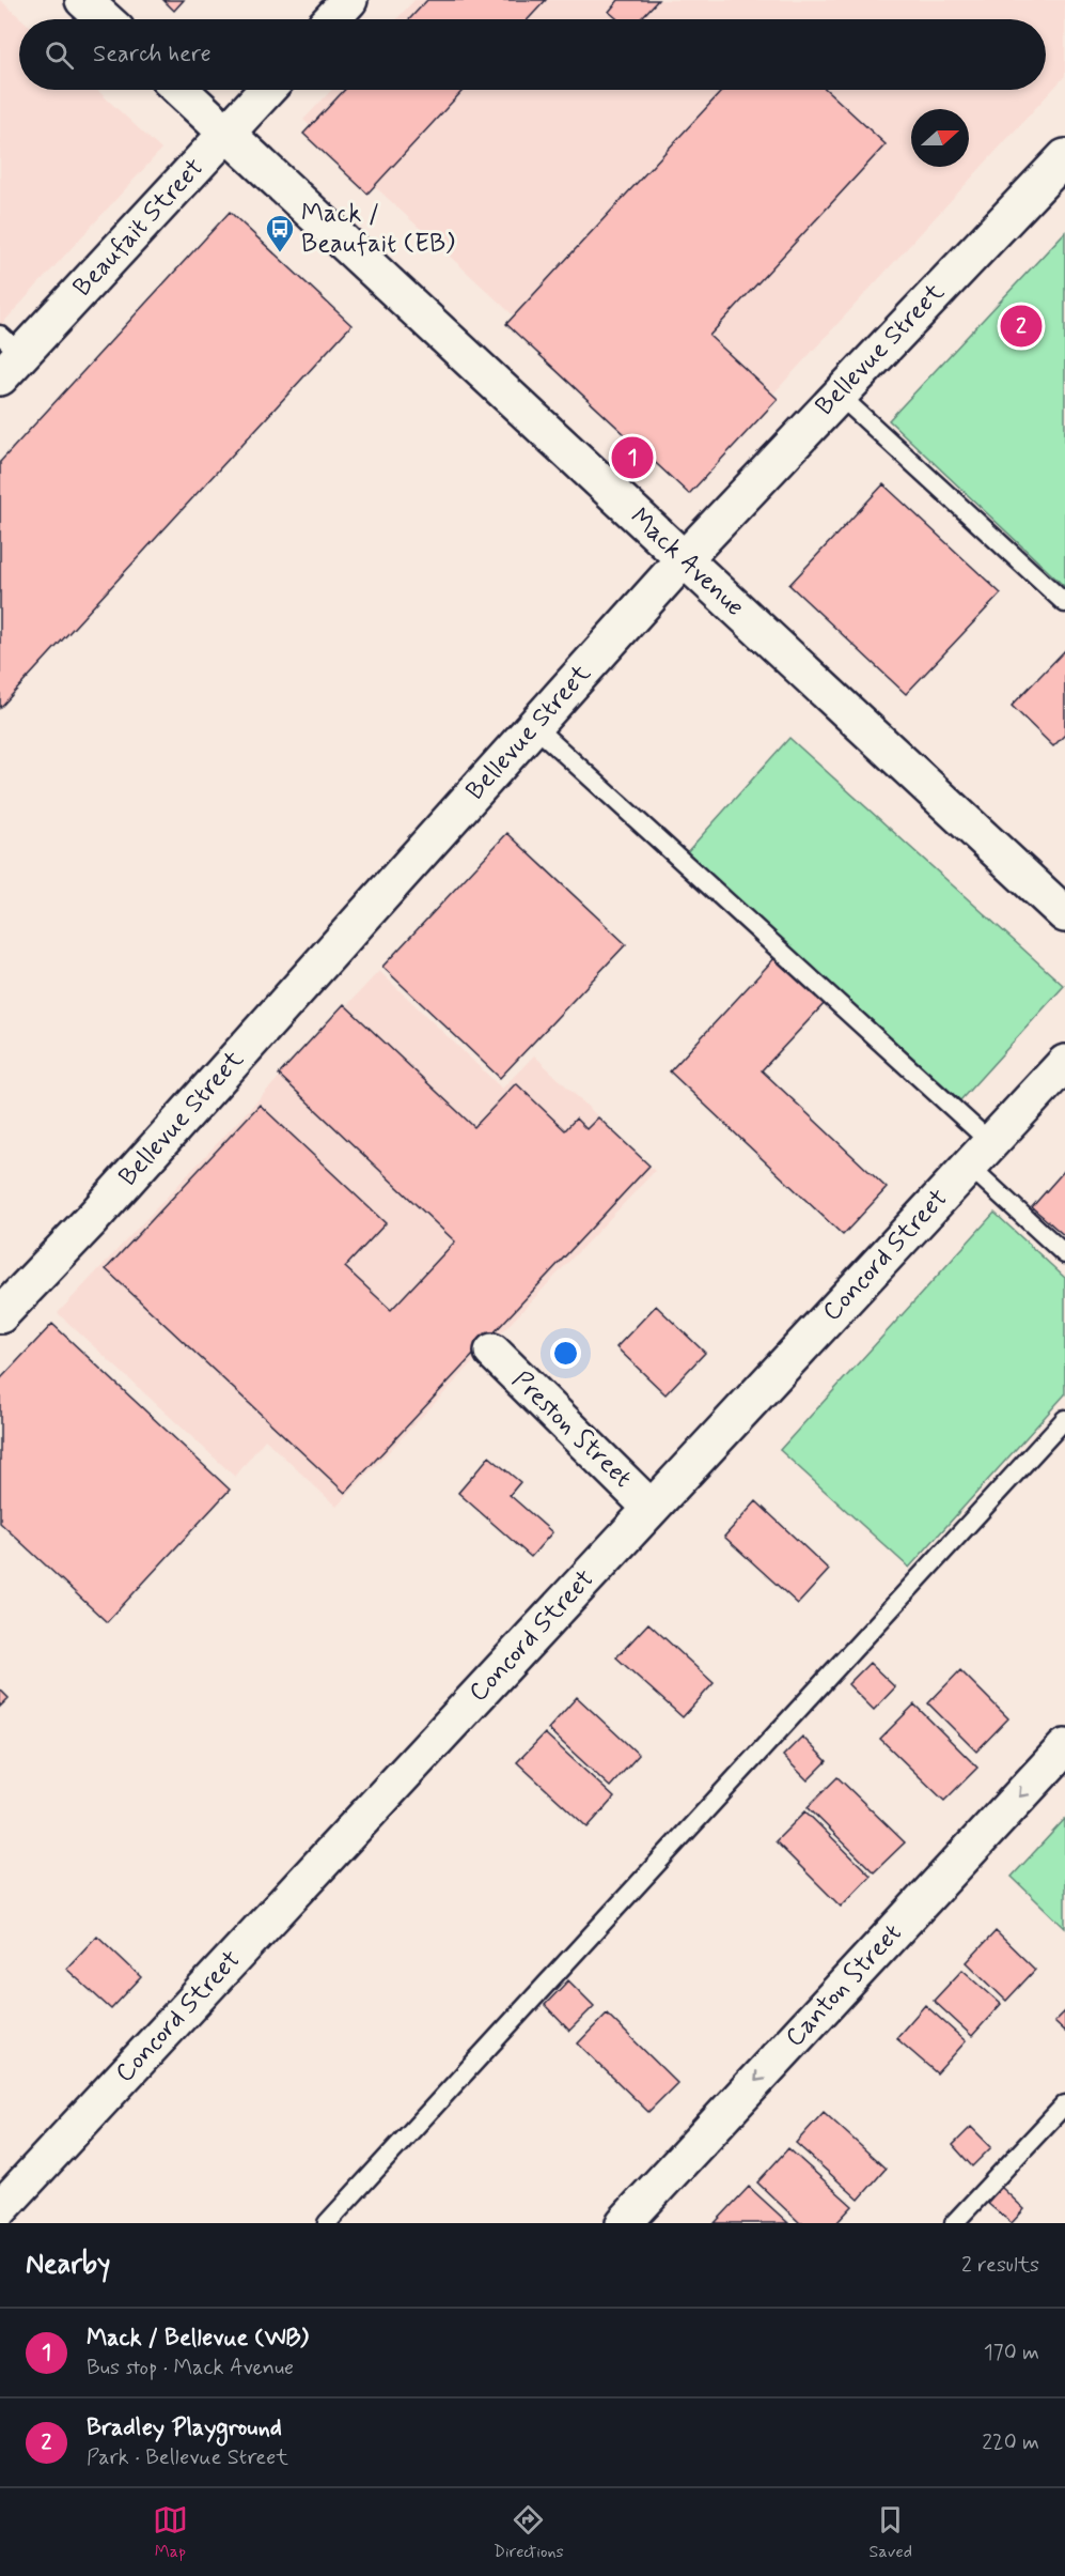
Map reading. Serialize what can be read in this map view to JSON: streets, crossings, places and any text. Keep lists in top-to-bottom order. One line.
{"streets":{"street":["Beaufait Street","Bellevue Street","Mack Avenue","Concord Street","Preston Street","Canton Street"]},"crossings":[["Beaufait Street","Mack Avenue"],["Bellevue Street","Mack Avenue"],["Concord Street","Preston Street"]],"one_way":["Canton Street"],"places":{"bus stop":["Mack / Beaufait (EB)"]},"north":"right","page":{"search":"Search here","pins":["2","1"],"heading":["Nearby","2 results"],"list":[{"mark":"1","name":"Mack / Bellevue (WB)","note":"Bus stop · Mack Avenue","value":"170 m"},{"mark":"2","name":"Bradley Playground","note":"Park · Bellevue Street","value":"220 m"}],"nav":["Map","Directions","Saved"]}}
